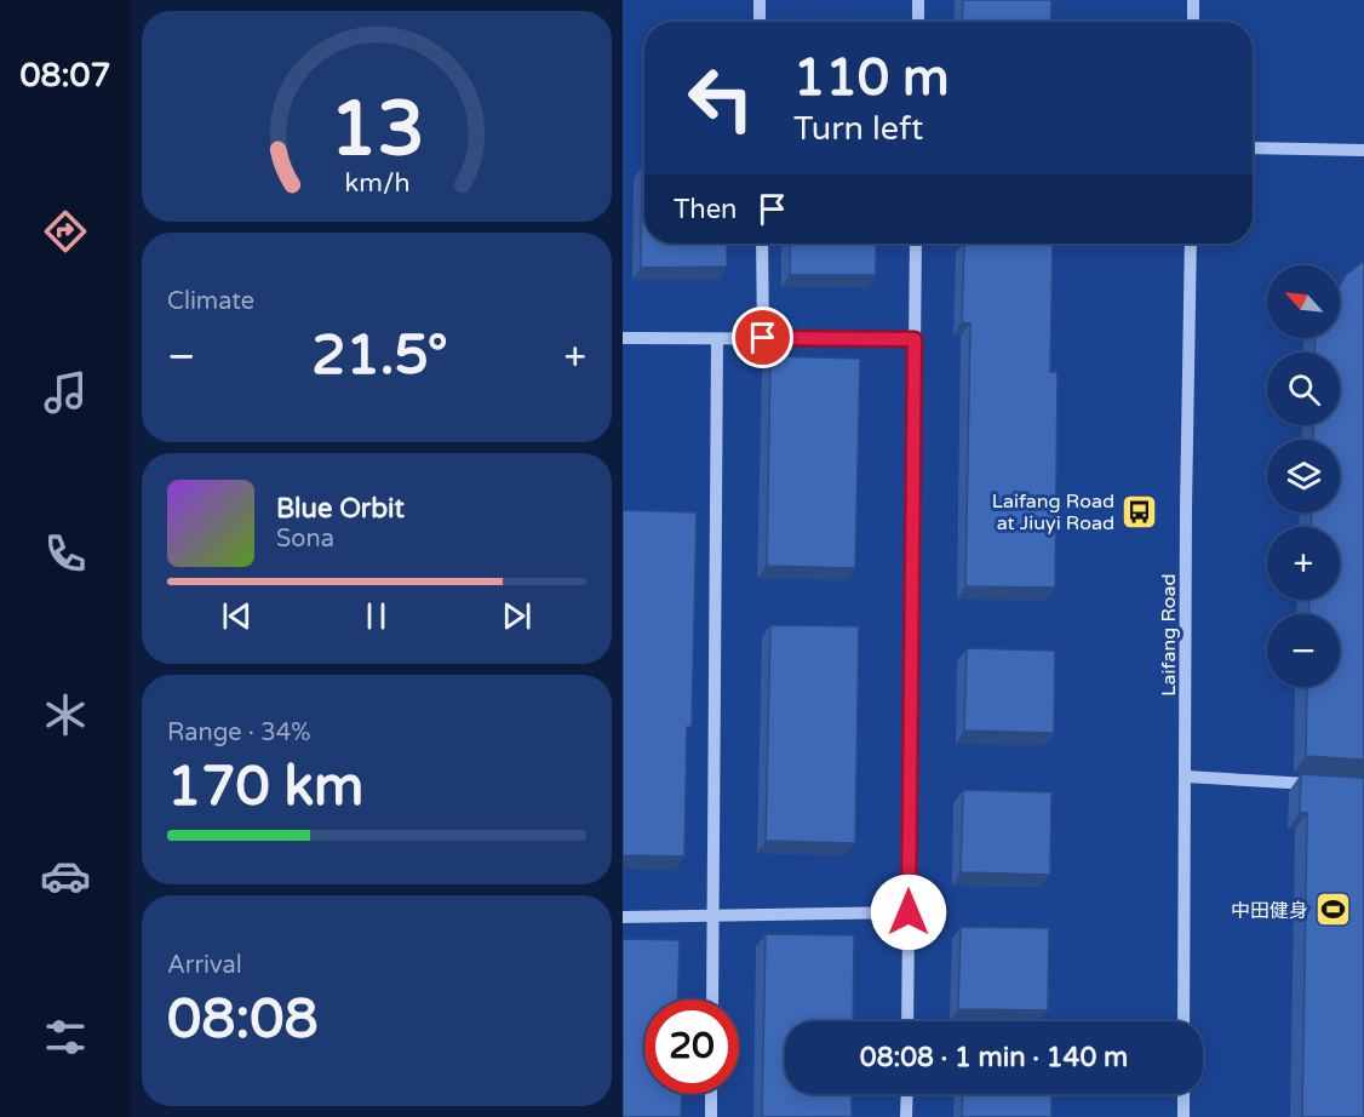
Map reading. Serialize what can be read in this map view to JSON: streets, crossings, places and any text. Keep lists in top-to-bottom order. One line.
{"streets":{"street":["Laifang Road"]},"places":{"bus stop":["Laifang Road at Jiuyi Road"],"sports":["中田健身"]},"north":"top left","page":{"tabs":"08:07","turn":["110 m","Turn left"],"then":"Then","tile":["Climate",["Range · 34%","170 km"],["Arrival","08:08"]],"map_buttons":["+","−"],"heat":["−","21.5°","+"],"song":["Blue Orbit","Sona"],"limit":"20","trip":"08:08 · 1 min · 140 m","gauge":["13","km/h"]}}
